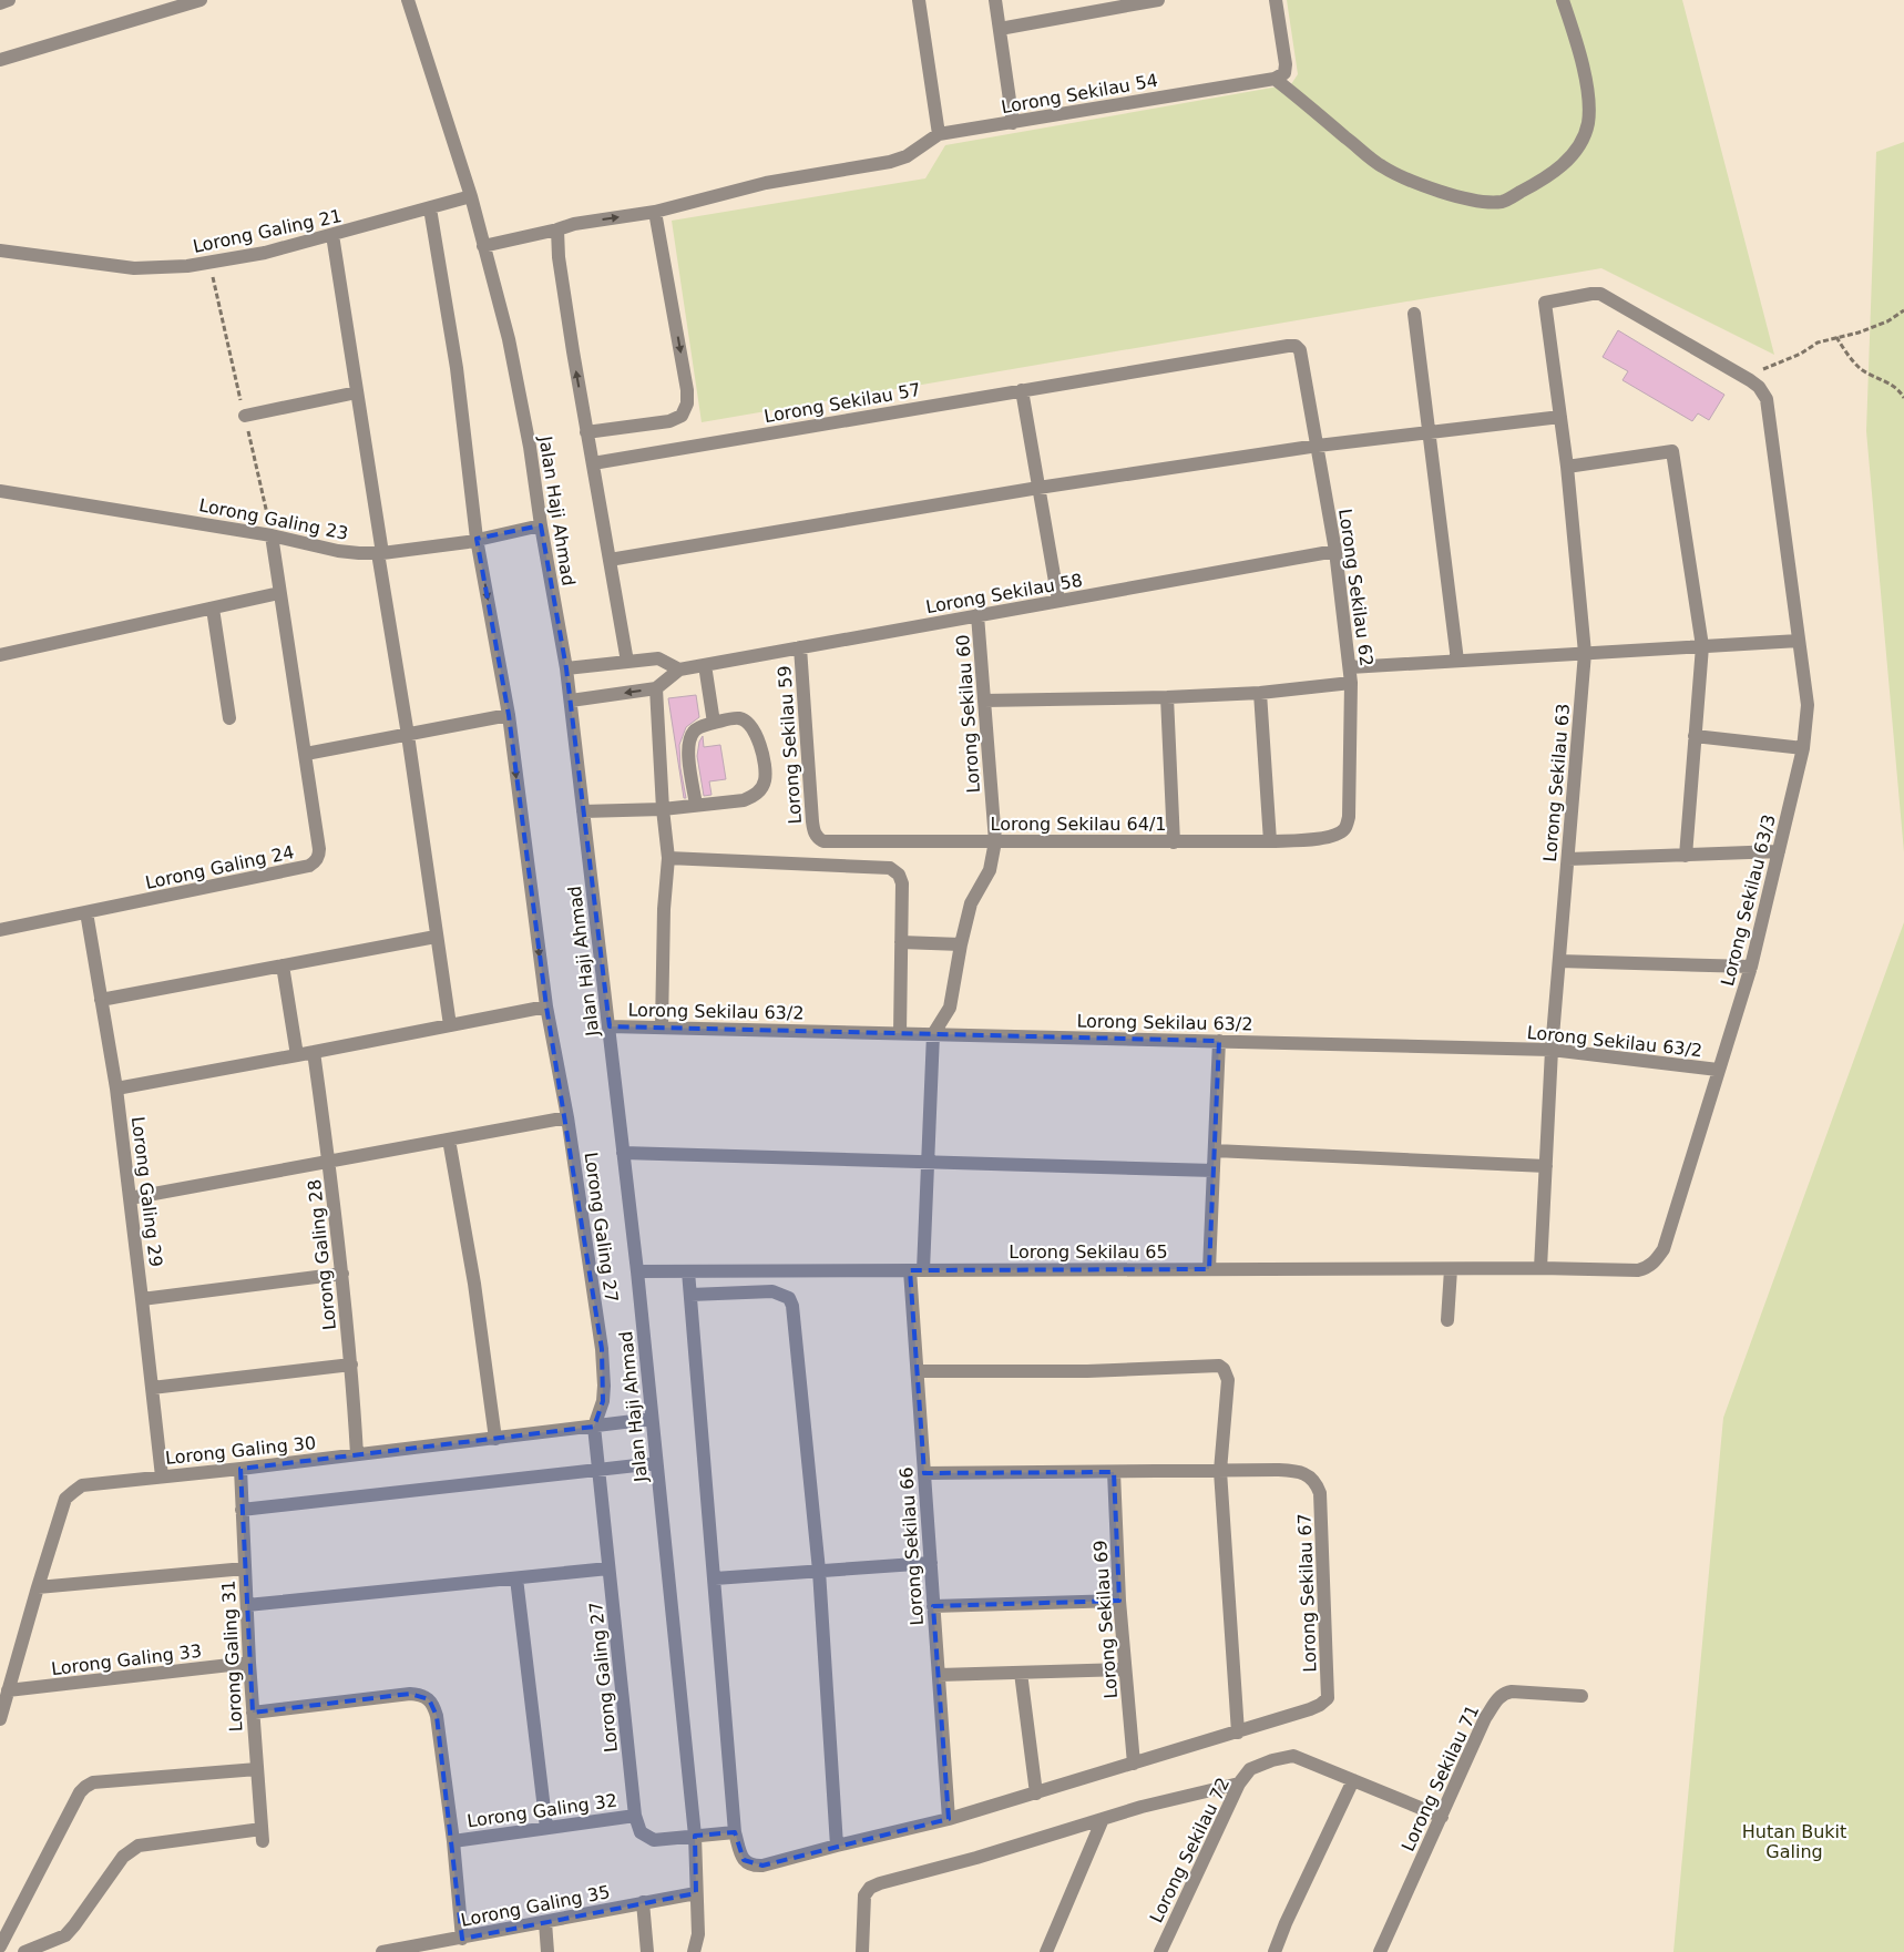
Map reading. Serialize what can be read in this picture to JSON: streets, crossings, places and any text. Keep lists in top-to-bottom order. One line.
{"streets":{"street":["Lorong Sekilau 54","Lorong Galing 21","Lorong Sekilau 57","Jalan Haji Ahmad","Lorong Galing 23","Lorong Sekilau 62","Lorong Sekilau 58","Lorong Sekilau 60","Lorong Sekilau 59","Lorong Sekilau 63","Lorong Sekilau 64/1","Lorong Galing 24","Lorong Sekilau 63/3","Lorong Sekilau 63/2","Lorong Galing 29","Lorong Galing 27","Lorong Sekilau 65","Lorong Galing 28","Lorong Galing 30","Lorong Sekilau 66","Lorong Sekilau 67","Lorong Sekilau 69","Lorong Galing 31","Lorong Galing 33","Lorong Sekilau 71","Lorong Galing 32","Lorong Sekilau 72","Lorong Galing 35"]},"crossings":[["Lorong Galing 21","Jalan Haji Ahmad"],["Lorong Sekilau 57","Lorong Sekilau 62"],["Jalan Haji Ahmad","Lorong Galing 23"],["Jalan Haji Ahmad","Lorong Sekilau 63/2"],["Jalan Haji Ahmad","Lorong Galing 27"],["Jalan Haji Ahmad","Lorong Sekilau 65"],["Jalan Haji Ahmad","Lorong Galing 30"],["Jalan Haji Ahmad","Lorong Galing 35"],["Lorong Galing 23","Lorong Galing 24"],["Lorong Sekilau 62","Lorong Sekilau 58"],["Lorong Sekilau 62","Lorong Sekilau 64/1"],["Lorong Sekilau 58","Lorong Sekilau 60"],["Lorong Sekilau 58","Lorong Sekilau 59"],["Lorong Sekilau 60","Lorong Sekilau 64/1"],["Lorong Sekilau 60","Lorong Sekilau 63/2"],["Lorong Sekilau 60","Lorong Sekilau 66"],["Lorong Sekilau 59","Lorong Sekilau 64/1"],["Lorong Sekilau 63","Lorong Sekilau 63/3"],["Lorong Sekilau 63","Lorong Sekilau 63/2"],["Lorong Sekilau 63","Lorong Sekilau 65"],["Lorong Galing 24","Lorong Galing 29"],["Lorong Sekilau 63/3","Lorong Sekilau 63/2"],["Lorong Sekilau 63/3","Lorong Sekilau 65"],["Lorong Sekilau 63/2","Lorong Sekilau 66"],["Lorong Galing 29","Lorong Galing 30"],["Lorong Galing 27","Lorong Galing 30"],["Lorong Galing 27","Lorong Sekilau 67"],["Lorong Galing 27","Lorong Galing 32"],["Lorong Sekilau 65","Lorong Sekilau 66"],["Lorong Galing 28","Lorong Galing 30"],["Lorong Galing 30","Lorong Galing 31"],["Lorong Galing 30","Lorong Galing 33"],["Lorong Sekilau 66","Lorong Sekilau 67"],["Lorong Sekilau 67","Lorong Sekilau 69"],["Lorong Galing 31","Lorong Galing 33"],["Lorong Galing 31","Lorong Galing 32"],["Lorong Sekilau 71","Lorong Sekilau 72"],["Lorong Galing 32","Lorong Galing 35"]],"parks":["Hutan Bukit Galing"]}
